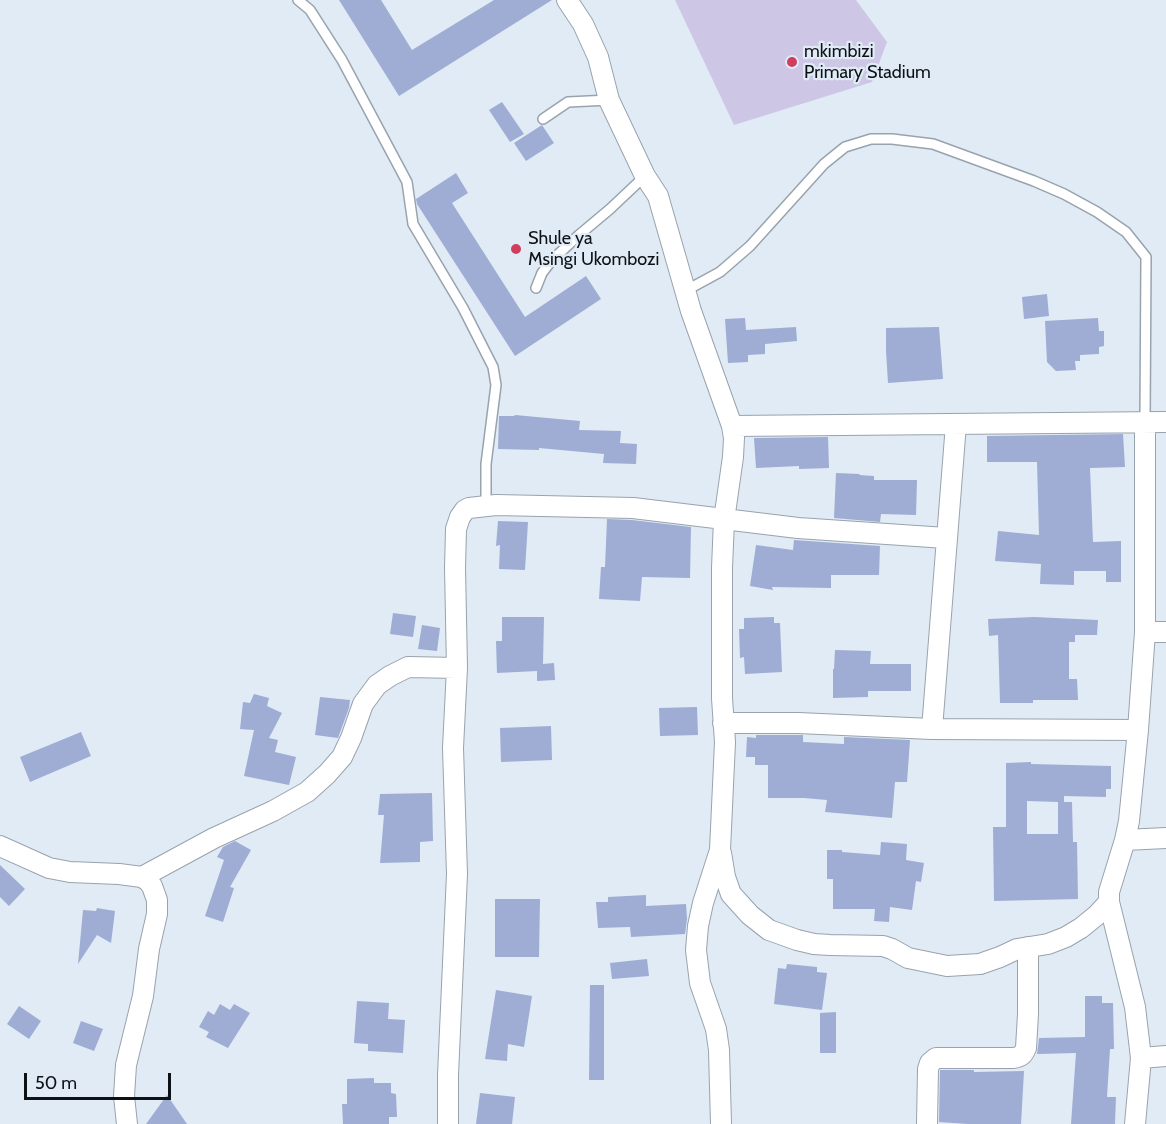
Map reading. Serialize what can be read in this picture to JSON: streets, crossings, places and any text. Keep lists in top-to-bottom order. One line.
{"places":["mkimbizi Primary Stadium","Shule ya Msingi Ukombozi"],"scale_bar":"50 m"}
